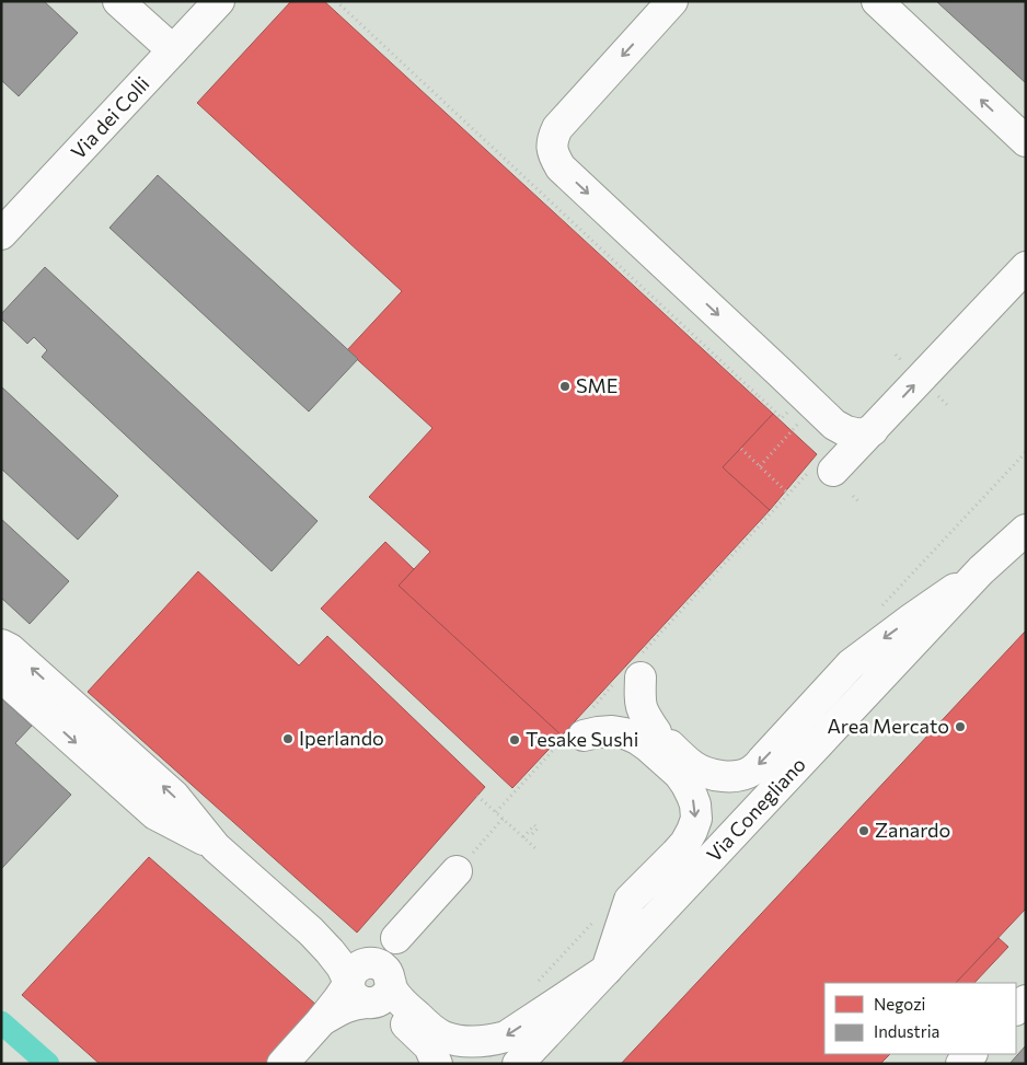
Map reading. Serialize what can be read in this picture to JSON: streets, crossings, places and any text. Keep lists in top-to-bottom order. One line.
{"streets":{"street":["Via dei Colli","Via Conegliano"]},"places":["SME","Area Mercato","Iperlando","Tesake Sushi","Zanardo"],"legend":["Negozi","Industria"]}
